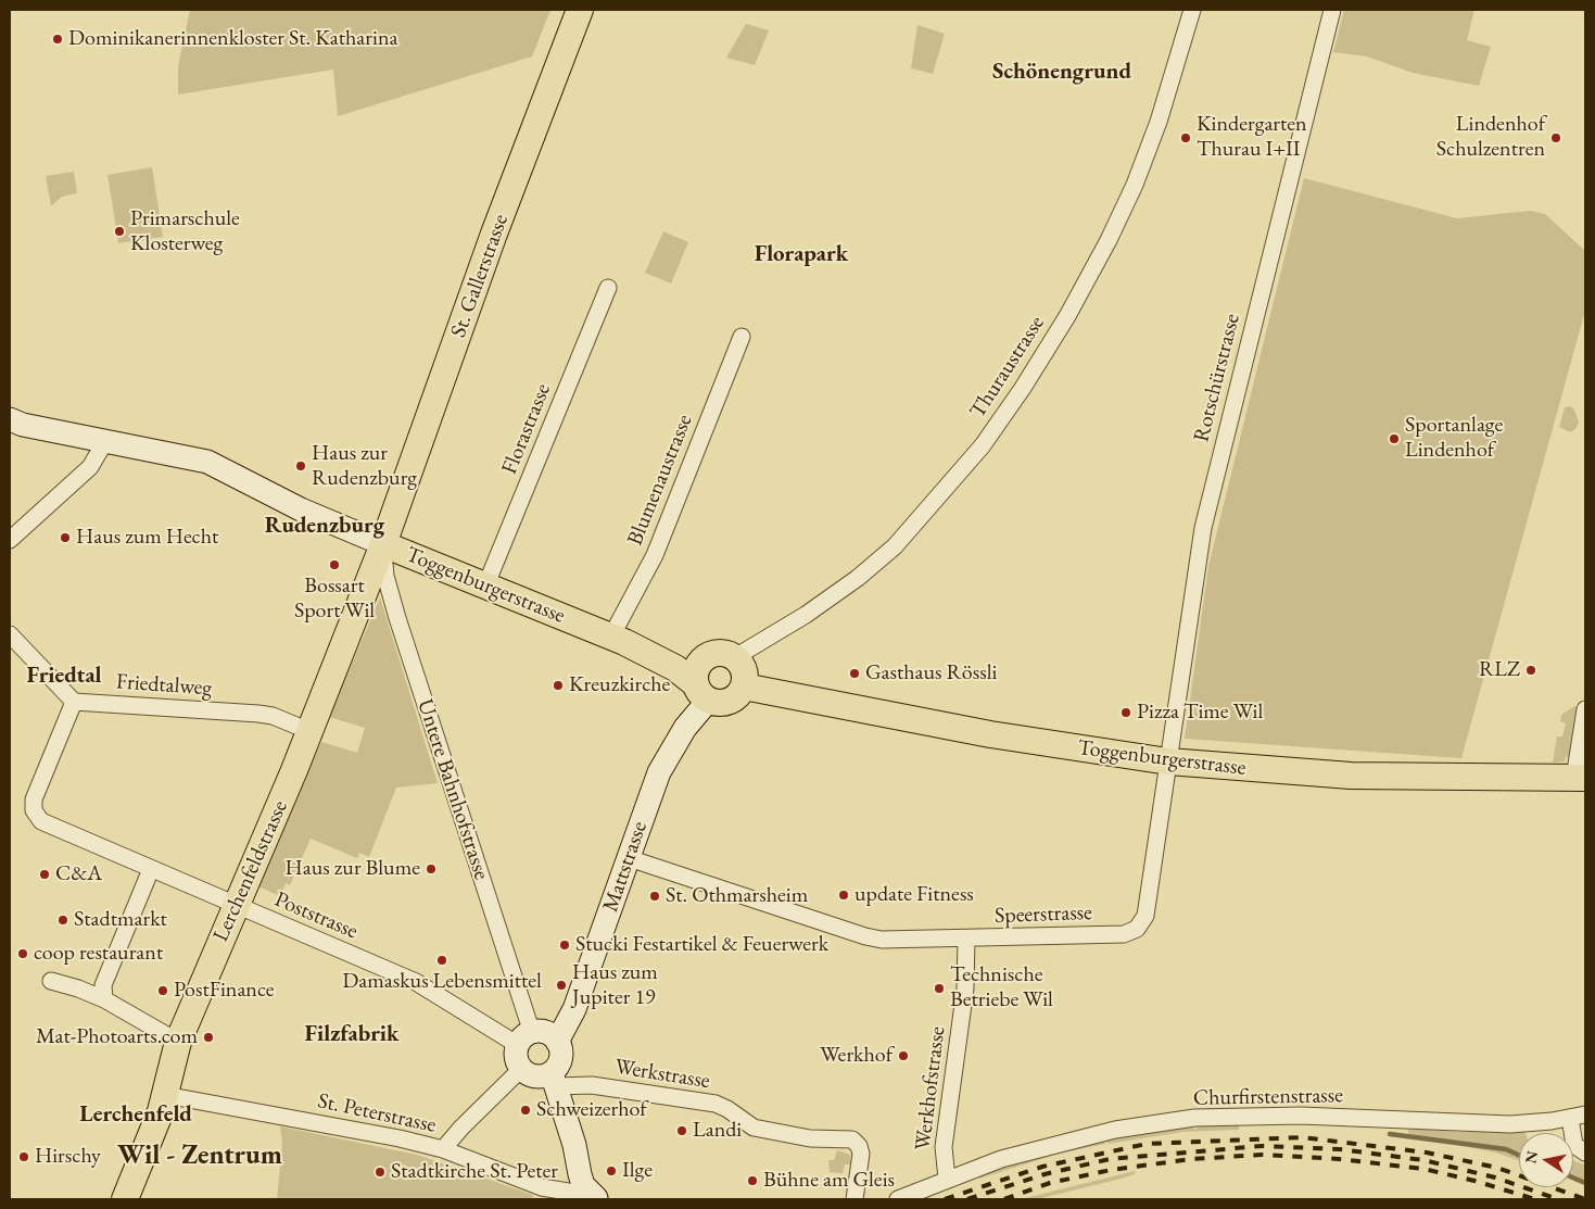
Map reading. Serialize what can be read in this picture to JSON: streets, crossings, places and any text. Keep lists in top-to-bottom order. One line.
{"streets":{"main road":["St. Gallerstrasse","Toggenburgerstrasse","Lerchenfeldstrasse"],"street":["Thuraustrasse","Rotschürstrasse","Florastrasse","Blumenaustrasse","Friedtalweg","Untere Bahnhofstrasse","Mattstrasse","Speerstrasse","Poststrasse","Werkstrasse","Werkhofstrasse","Churfirstenstrasse","St. Peterstrasse"]},"crossings":[["St. Gallerstrasse","Toggenburgerstrasse"],["St. Gallerstrasse","Untere Bahnhofstrasse"],["St. Gallerstrasse","Lerchenfeldstrasse"],["Thuraustrasse","Toggenburgerstrasse"],["Thuraustrasse","Mattstrasse"],["Rotschürstrasse","Toggenburgerstrasse"],["Rotschürstrasse","Speerstrasse"],["Florastrasse","Toggenburgerstrasse"],["Blumenaustrasse","Toggenburgerstrasse"],["Toggenburgerstrasse","Untere Bahnhofstrasse"],["Toggenburgerstrasse","Mattstrasse"],["Toggenburgerstrasse","Lerchenfeldstrasse"],["Toggenburgerstrasse","Speerstrasse"],["Friedtalweg","Lerchenfeldstrasse"],["Friedtalweg","Poststrasse"],["Untere Bahnhofstrasse","Mattstrasse"],["Untere Bahnhofstrasse","Lerchenfeldstrasse"],["Untere Bahnhofstrasse","Poststrasse"],["Untere Bahnhofstrasse","Werkstrasse"],["Mattstrasse","Speerstrasse"],["Mattstrasse","Poststrasse"],["Mattstrasse","Werkstrasse"],["Lerchenfeldstrasse","Poststrasse"],["Lerchenfeldstrasse","St. Peterstrasse"],["Speerstrasse","Werkhofstrasse"],["Poststrasse","Werkstrasse"],["Werkhofstrasse","Churfirstenstrasse"]],"districts":["Schönengrund","Florapark","Rudenzburg","Friedtal","Filzfabrik","Lerchenfeld","Wil - Zentrum"],"places":["Dominikanerinnenkloster St. Katharina","Kindergarten Thurau I+II","Lindenhof Schulzentren","Primarschule Klosterweg","Sportanlage Lindenhof","Haus zur Rudenzburg","Haus zum Hecht","Bossart Sport Wil","RLZ","Gasthaus Rössli","Kreuzkirche","Pizza Time Wil","Haus zur Blume","C&A","update Fitness","St. Othmarsheim","Stadtmarkt","Stucki Festartikel & Feuerwerk","coop restaurant","Damaskus Lebensmittel","Haus zum Jupiter 19","Technische Betriebe Wil","PostFinance","Mat-Photoarts.com","Werkhof","Schweizerhof","Landi","Hirschy","Ilge","Stadtkirche St. Peter","Bühne am Gleis"],"north":"left"}
